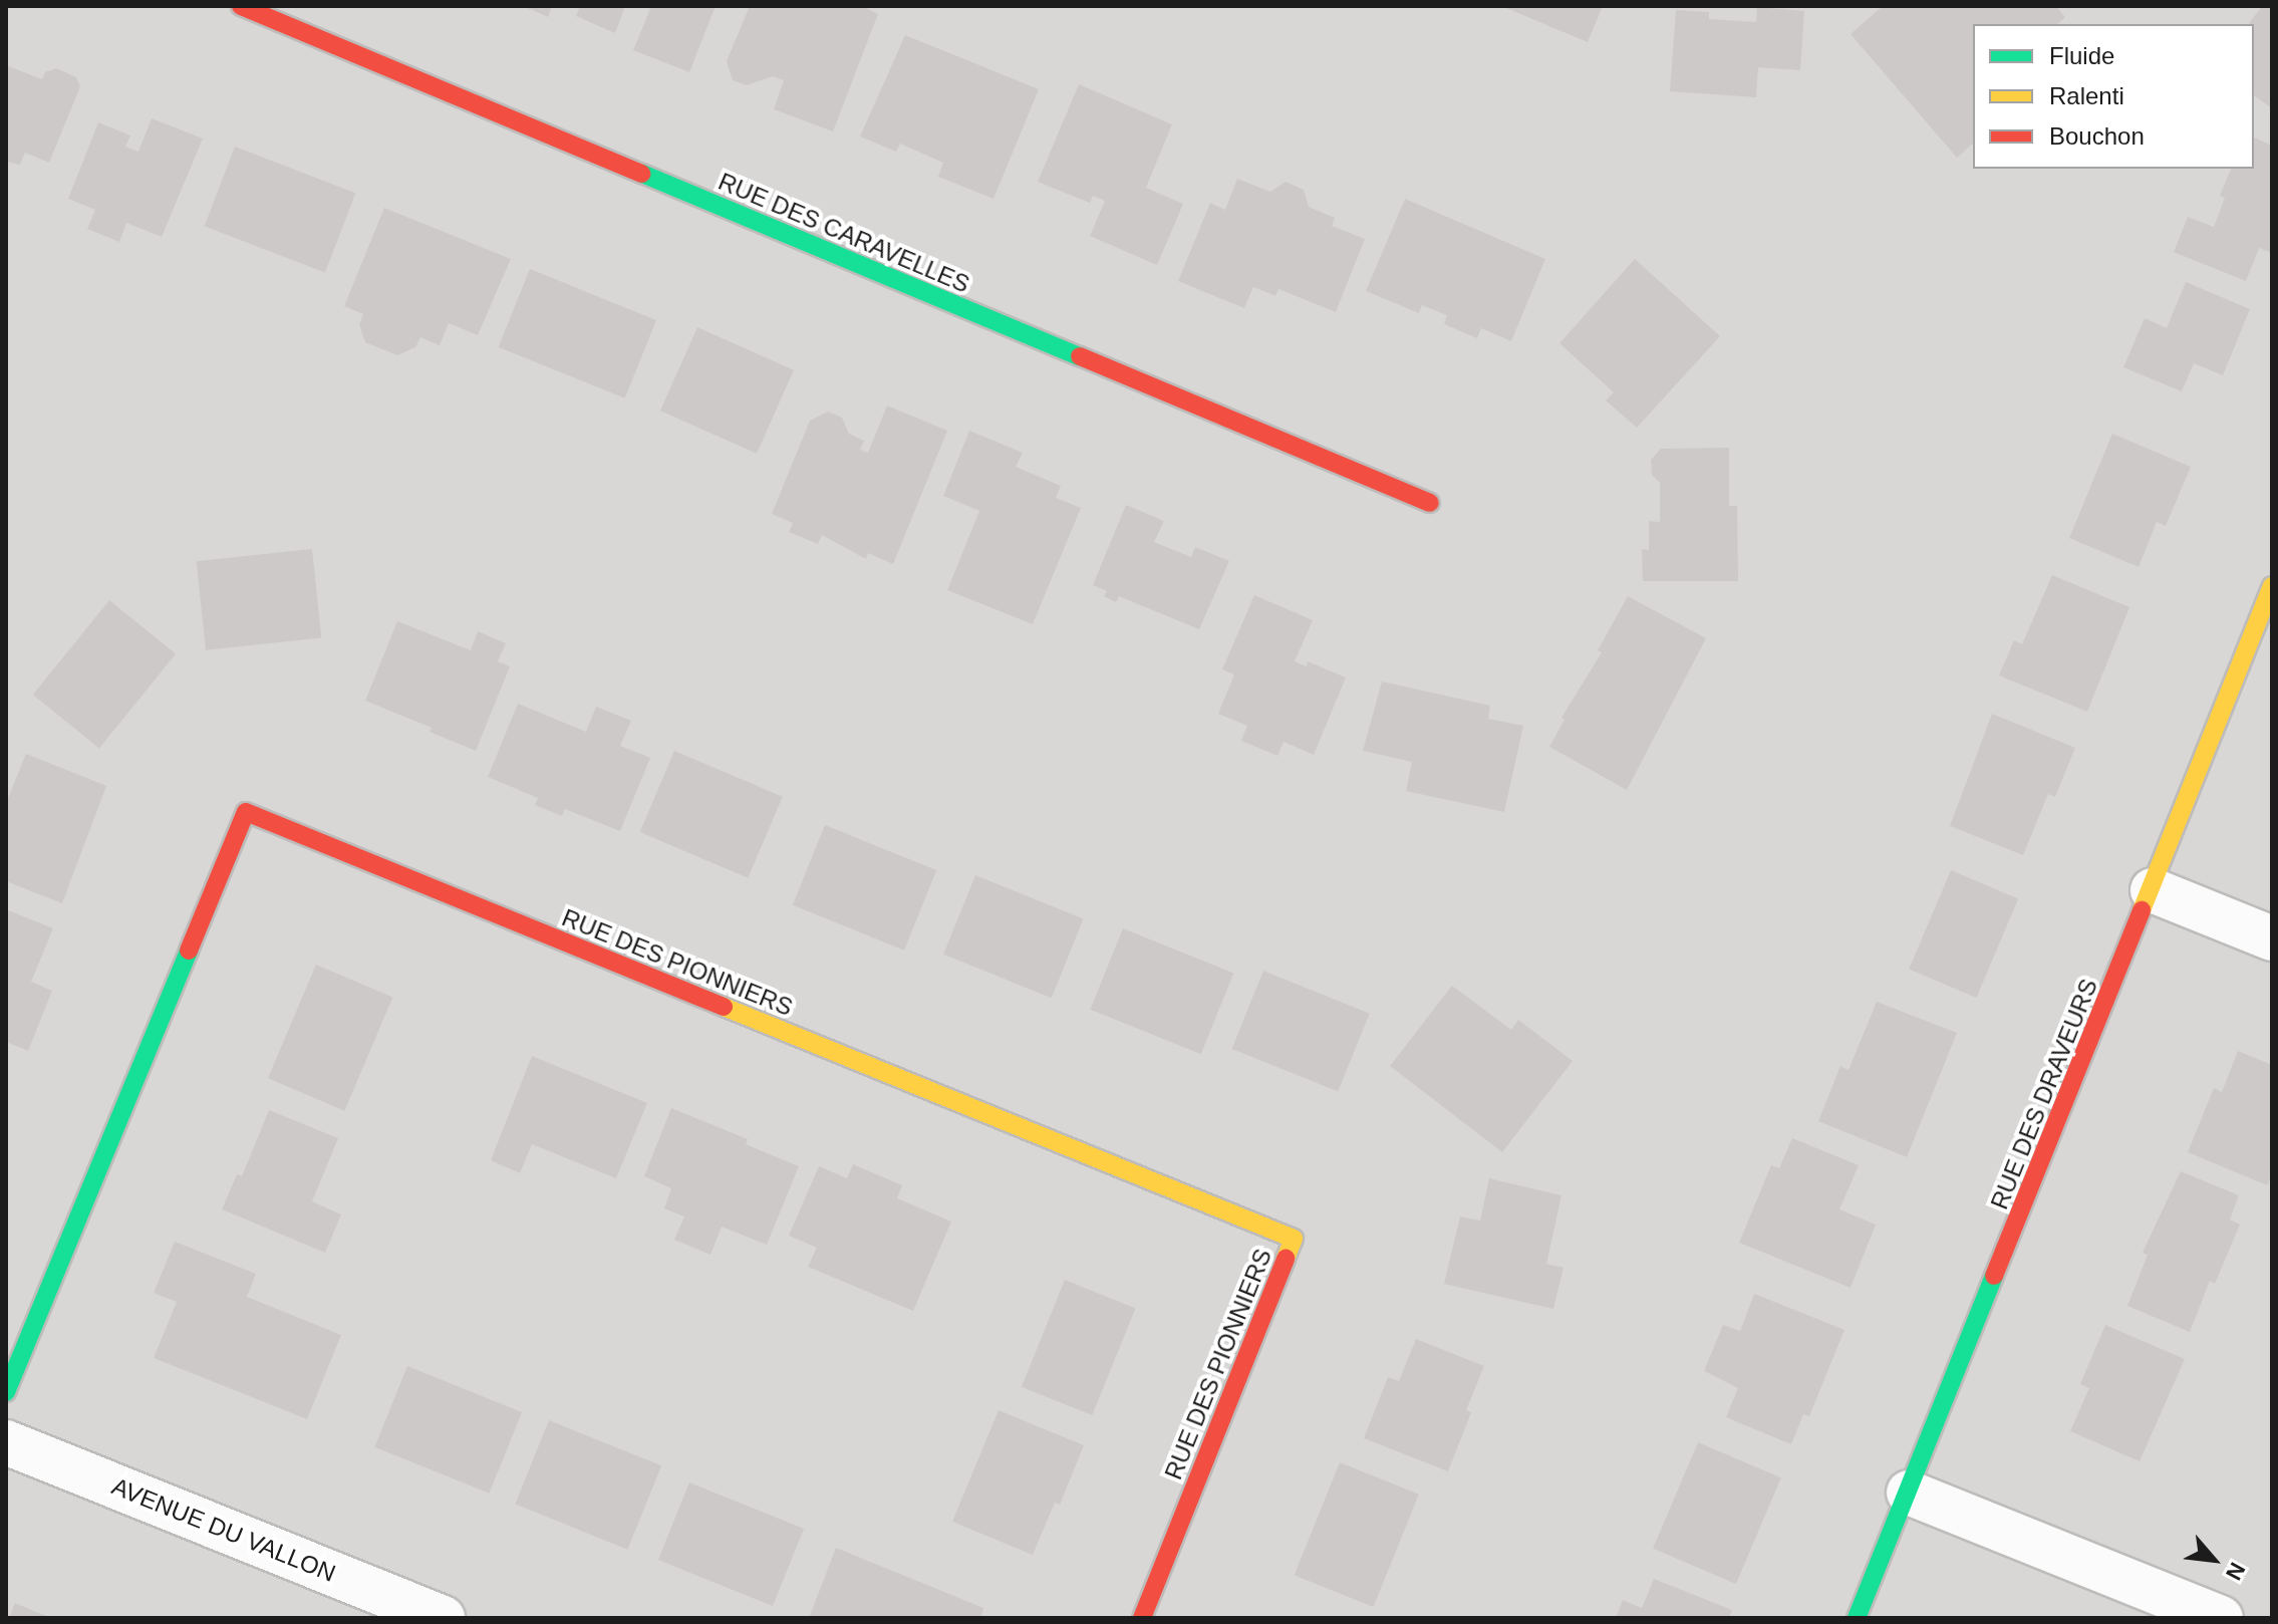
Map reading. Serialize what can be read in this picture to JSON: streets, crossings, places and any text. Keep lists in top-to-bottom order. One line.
{"streets":{"street":["RUE DES CARAVELLES","RUE DES PIONNIERS","RUE DES DRAVEURS","AVENUE DU VALLON"]},"legend":["Fluide","Ralenti","Bouchon"],"north":"bottom right"}
